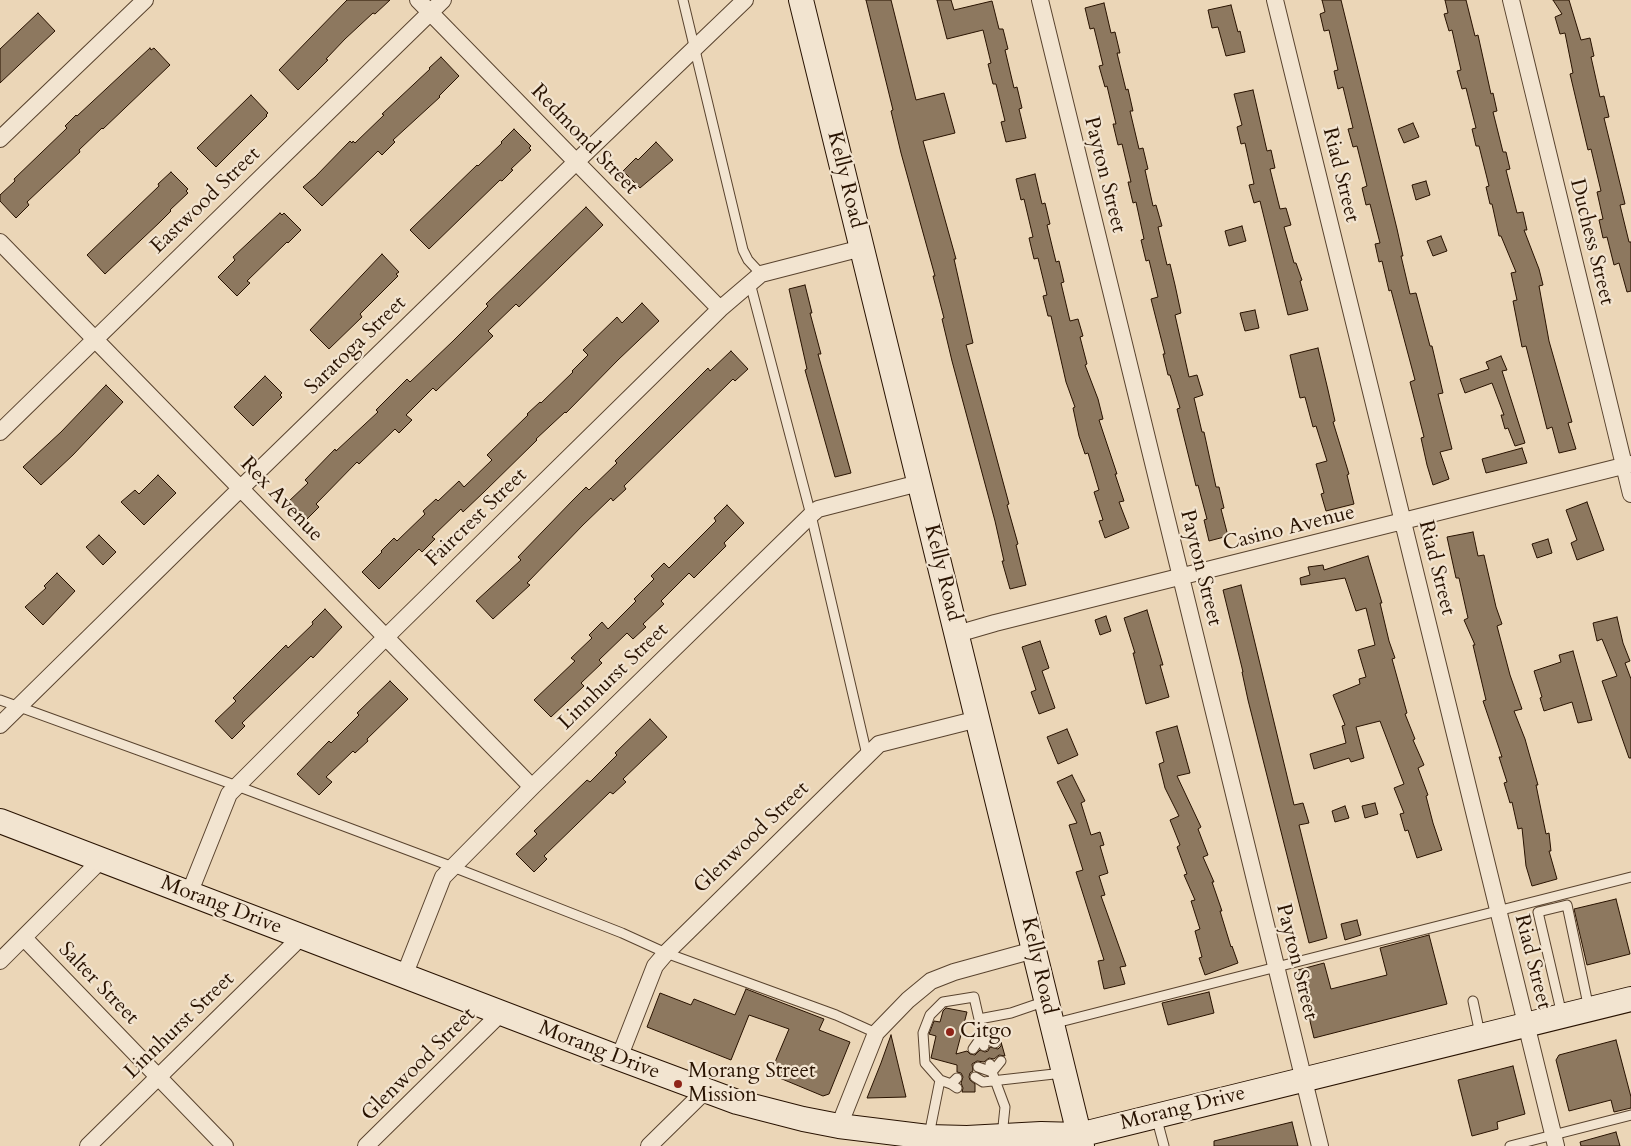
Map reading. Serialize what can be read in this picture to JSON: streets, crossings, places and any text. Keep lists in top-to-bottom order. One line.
{"streets":{"street":["Redmond Street","Payton Street","Riad Street","Kelly Road","Eastwood Street","Duchess Street","Saratoga Street","Rex Avenue","Faircrest Street","Casino Avenue","Linnhurst Street","Glenwood Street","Morang Drive","Salter Street"]},"crossings":[["Redmond Street","Eastwood Street"],["Redmond Street","Saratoga Street"],["Redmond Street","Faircrest Street"],["Payton Street","Casino Avenue"],["Payton Street","Morang Drive"],["Riad Street","Casino Avenue"],["Riad Street","Morang Drive"],["Kelly Road","Faircrest Street"],["Kelly Road","Casino Avenue"],["Kelly Road","Linnhurst Street"],["Kelly Road","Glenwood Street"],["Kelly Road","Morang Drive"],["Eastwood Street","Rex Avenue"],["Duchess Street","Casino Avenue"],["Saratoga Street","Rex Avenue"],["Rex Avenue","Faircrest Street"],["Rex Avenue","Linnhurst Street"],["Faircrest Street","Morang Drive"],["Linnhurst Street","Morang Drive"],["Linnhurst Street","Salter Street"],["Glenwood Street","Morang Drive"]],"places":["Citgo","Morang Street Mission"]}
